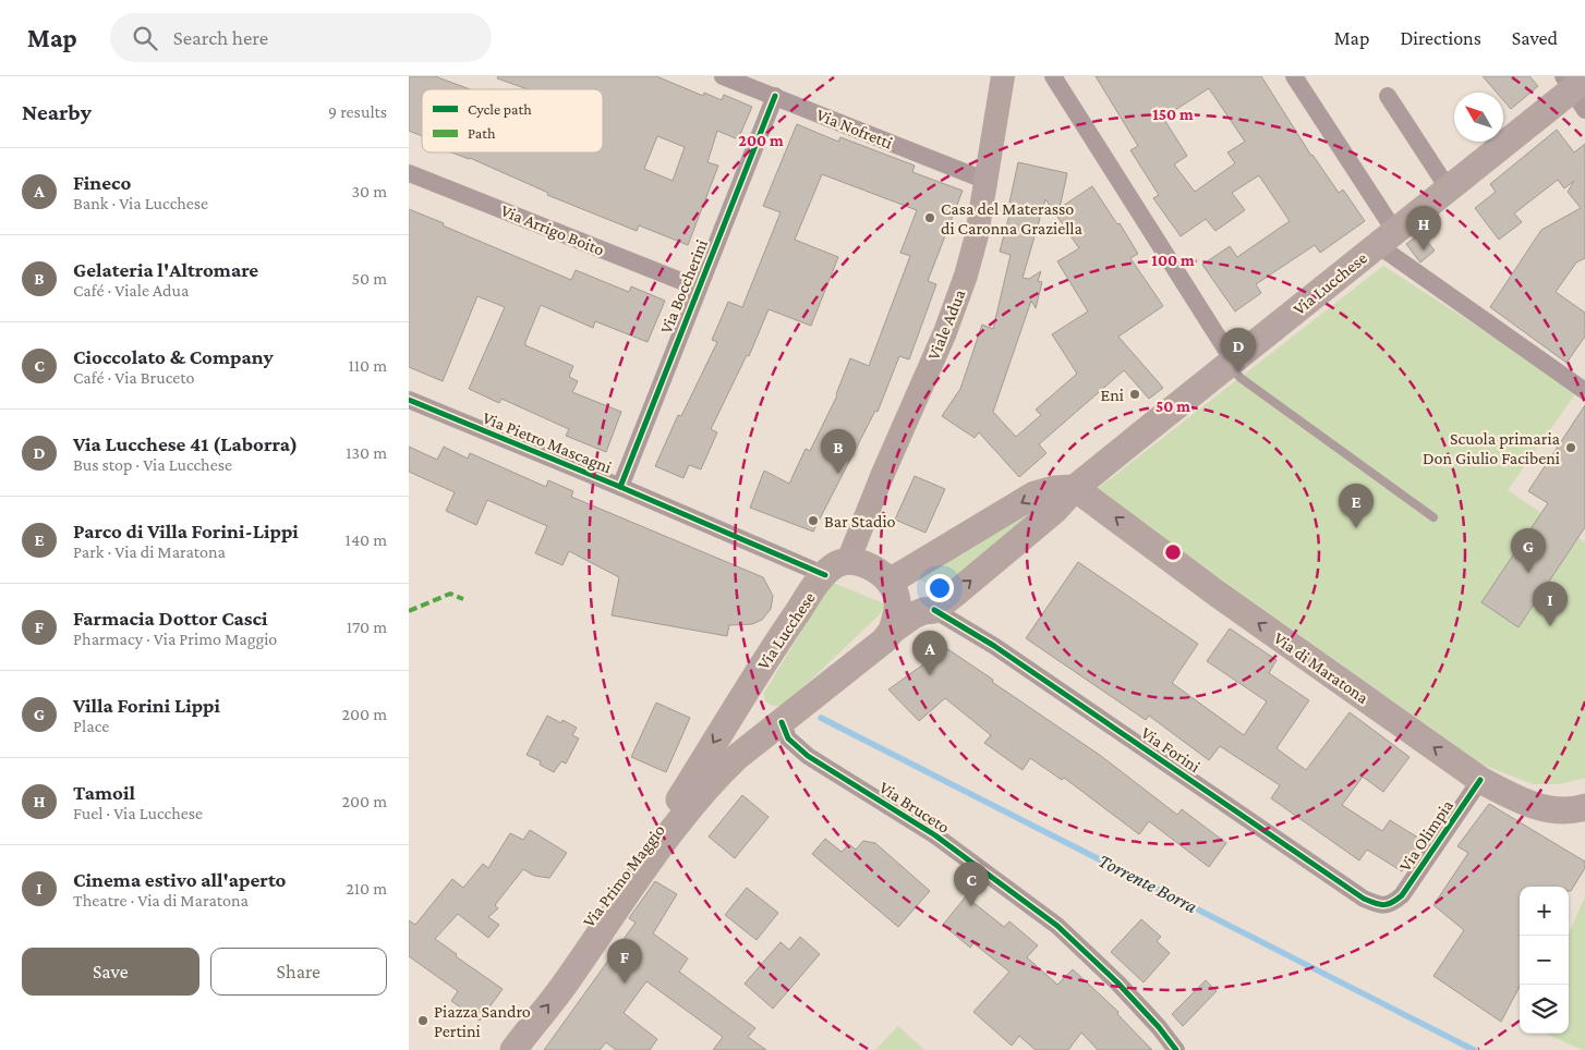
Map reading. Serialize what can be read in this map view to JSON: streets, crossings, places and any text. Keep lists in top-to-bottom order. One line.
{"streets":{"main road":["Via Lucchese","Viale Adua","Via di Maratona","Via Primo Maggio"],"street":["Via Nofretti","Via Arrigo Boito","Via Boccherini","Via Pietro Mascagni","Via Forini","Via Bruceto","Via Olimpia"]},"crossings":[["Via Nofretti","Via Boccherini"],["Via Nofretti","Viale Adua"],["Via Arrigo Boito","Via Boccherini"],["Via Lucchese","Viale Adua"],["Via Lucchese","Via Pietro Mascagni"],["Via Lucchese","Via di Maratona"],["Via Lucchese","Via Forini"],["Via Lucchese","Via Primo Maggio"],["Via Boccherini","Via Pietro Mascagni"],["Via di Maratona","Via Olimpia"],["Via Forini","Via Olimpia"],["Via Bruceto","Via Primo Maggio"]],"one_way":["Via di Maratona"],"water":["Torrente Borra"],"places":["Casa del Materasso di Caronna Graziella","Eni","Scuola primaria Don Giulio Facibeni","Bar Stadio","Piazza Sandro Pertini"],"legend":["Cycle path","Path"],"north":"top left","page":{"header":"Map","search":"Search here","nav":["Map","Directions","Saved"],"heading":["Nearby","9 results"],"list":[{"mark":"A","name":"Fineco","note":"Bank · Via Lucchese","value":"30 m"},{"mark":"B","name":"Gelateria l'Altromare","note":"Café · Viale Adua","value":"50 m"},{"mark":"C","name":"Cioccolato & Company","note":"Café · Via Bruceto","value":"110 m"},{"mark":"D","name":"Via Lucchese 41 (Laborra)","note":"Bus stop · Via Lucchese","value":"130 m"},{"mark":"E","name":"Parco di Villa Forini-Lippi","note":"Park · Via di Maratona","value":"140 m"},{"mark":"F","name":"Farmacia Dottor Casci","note":"Pharmacy · Via Primo Maggio","value":"170 m"},{"mark":"G","name":"Villa Forini Lippi","note":"Place","value":"200 m"},{"mark":"H","name":"Tamoil","note":"Fuel · Via Lucchese","value":"200 m"},{"mark":"I","name":"Cinema estivo all'aperto","note":"Theatre · Via di Maratona","value":"210 m"}],"pins":["H","D","B","E","G","I","A","C","F"],"map_buttons":["+","−"],"buttons":["Save","Share"]},"rings":["150 m","200 m","100 m","50 m"]}
